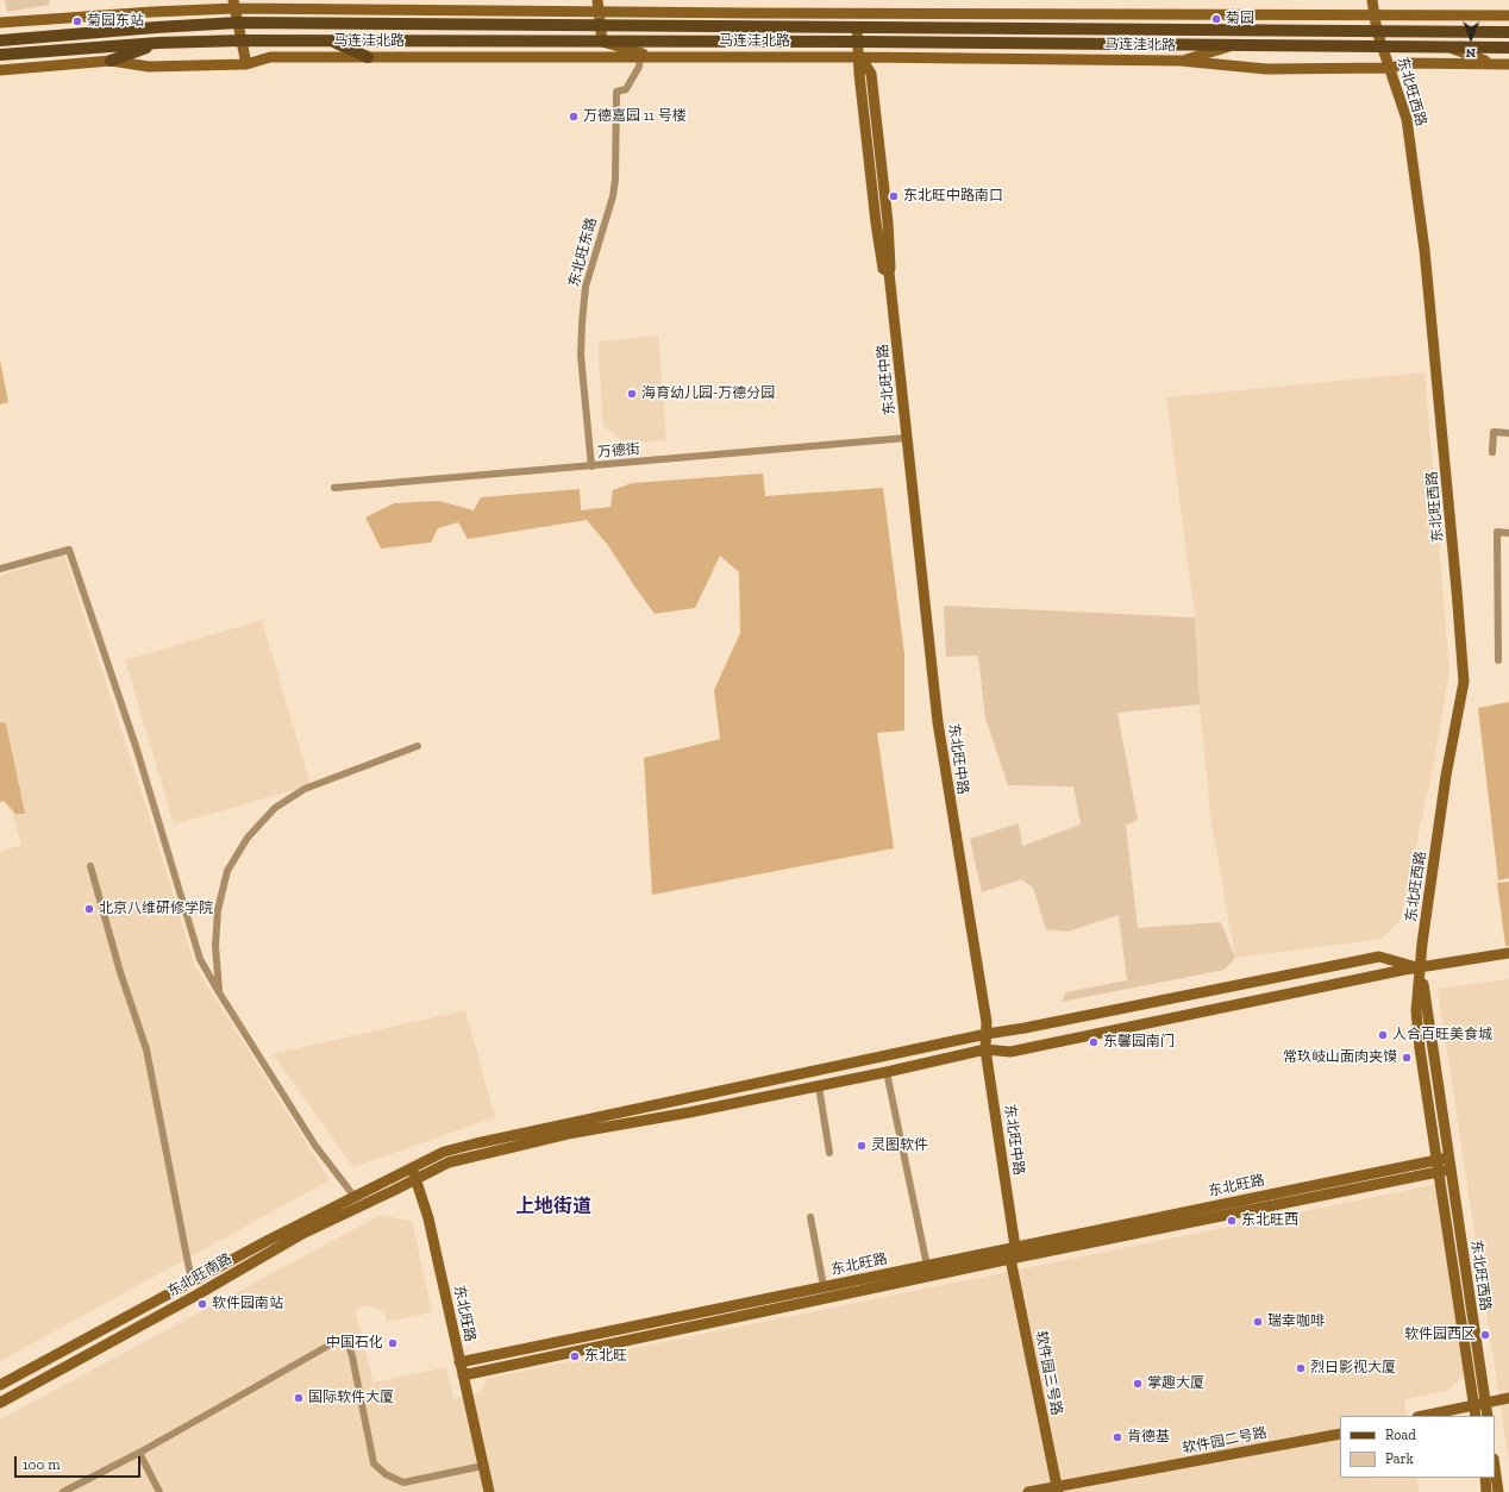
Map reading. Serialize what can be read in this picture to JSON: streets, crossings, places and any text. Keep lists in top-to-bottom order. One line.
{"streets":{"main road":["马连洼北路"],"street":["东北旺西路","东北旺东路","东北旺中路","万德街","东北旺路","东北旺南路","软件园三号路","软件园二号路"]},"crossings":[["马连洼北路","东北旺西路"],["马连洼北路","东北旺东路"],["马连洼北路","东北旺中路"],["东北旺西路","东北旺路"],["东北旺东路","万德街"],["东北旺中路","万德街"],["东北旺中路","东北旺路"],["东北旺路","东北旺南路"],["东北旺路","软件园三号路"],["软件园三号路","软件园二号路"]],"districts":["上地街道"],"places":["菊园","菊园东站","万德嘉园 11 号楼","东北旺中路南口","海育幼儿园-万德分园","北京八维研修学院","人合百旺美食城","东馨园南门","常玖岐山面肉夹馍","灵图软件","东北旺西","软件园南站","瑞幸咖啡","软件园西区","中国石化","东北旺","烈日影视大厦","掌趣大厦","国际软件大厦","肯德基"],"legend":["Road","Park"],"scale_bar":"100 m","north":"bottom"}
